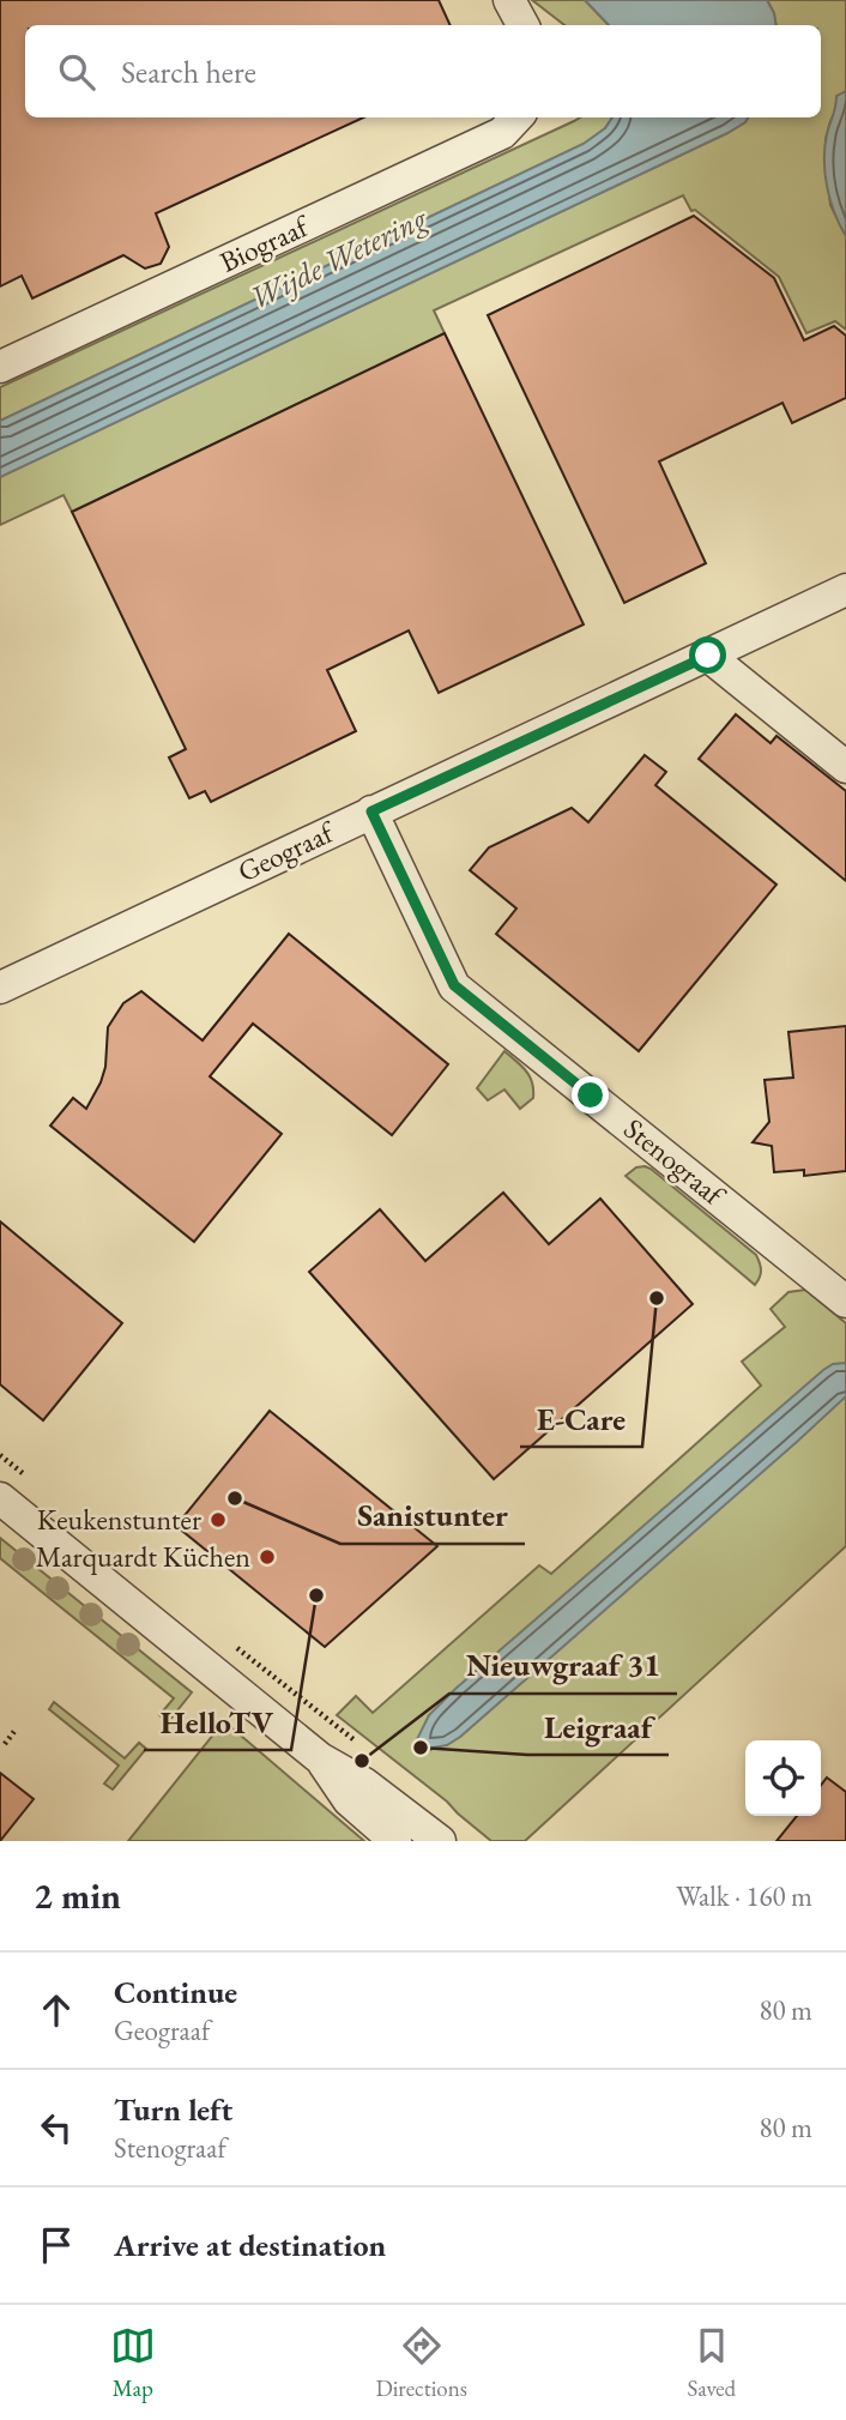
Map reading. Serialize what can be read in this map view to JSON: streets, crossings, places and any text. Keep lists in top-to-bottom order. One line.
{"streets":{"street":["Biograaf","Geograaf","Stenograaf"]},"crossings":[["Geograaf","Stenograaf"]],"water":["Wijde Wetering"],"places":["E-Care","Sanistunter","Keukenstunter","Marquardt Küchen","HelloTV","Leigraaf","Nieuwgraaf 31"],"page":{"search":"Search here","heading":["2 min","Walk · 160 m"],"list":[["Continue","Geograaf","80 m"],["Turn left","Stenograaf","80 m"],"Arrive at destination"],"nav":["Map","Directions","Saved"]}}
